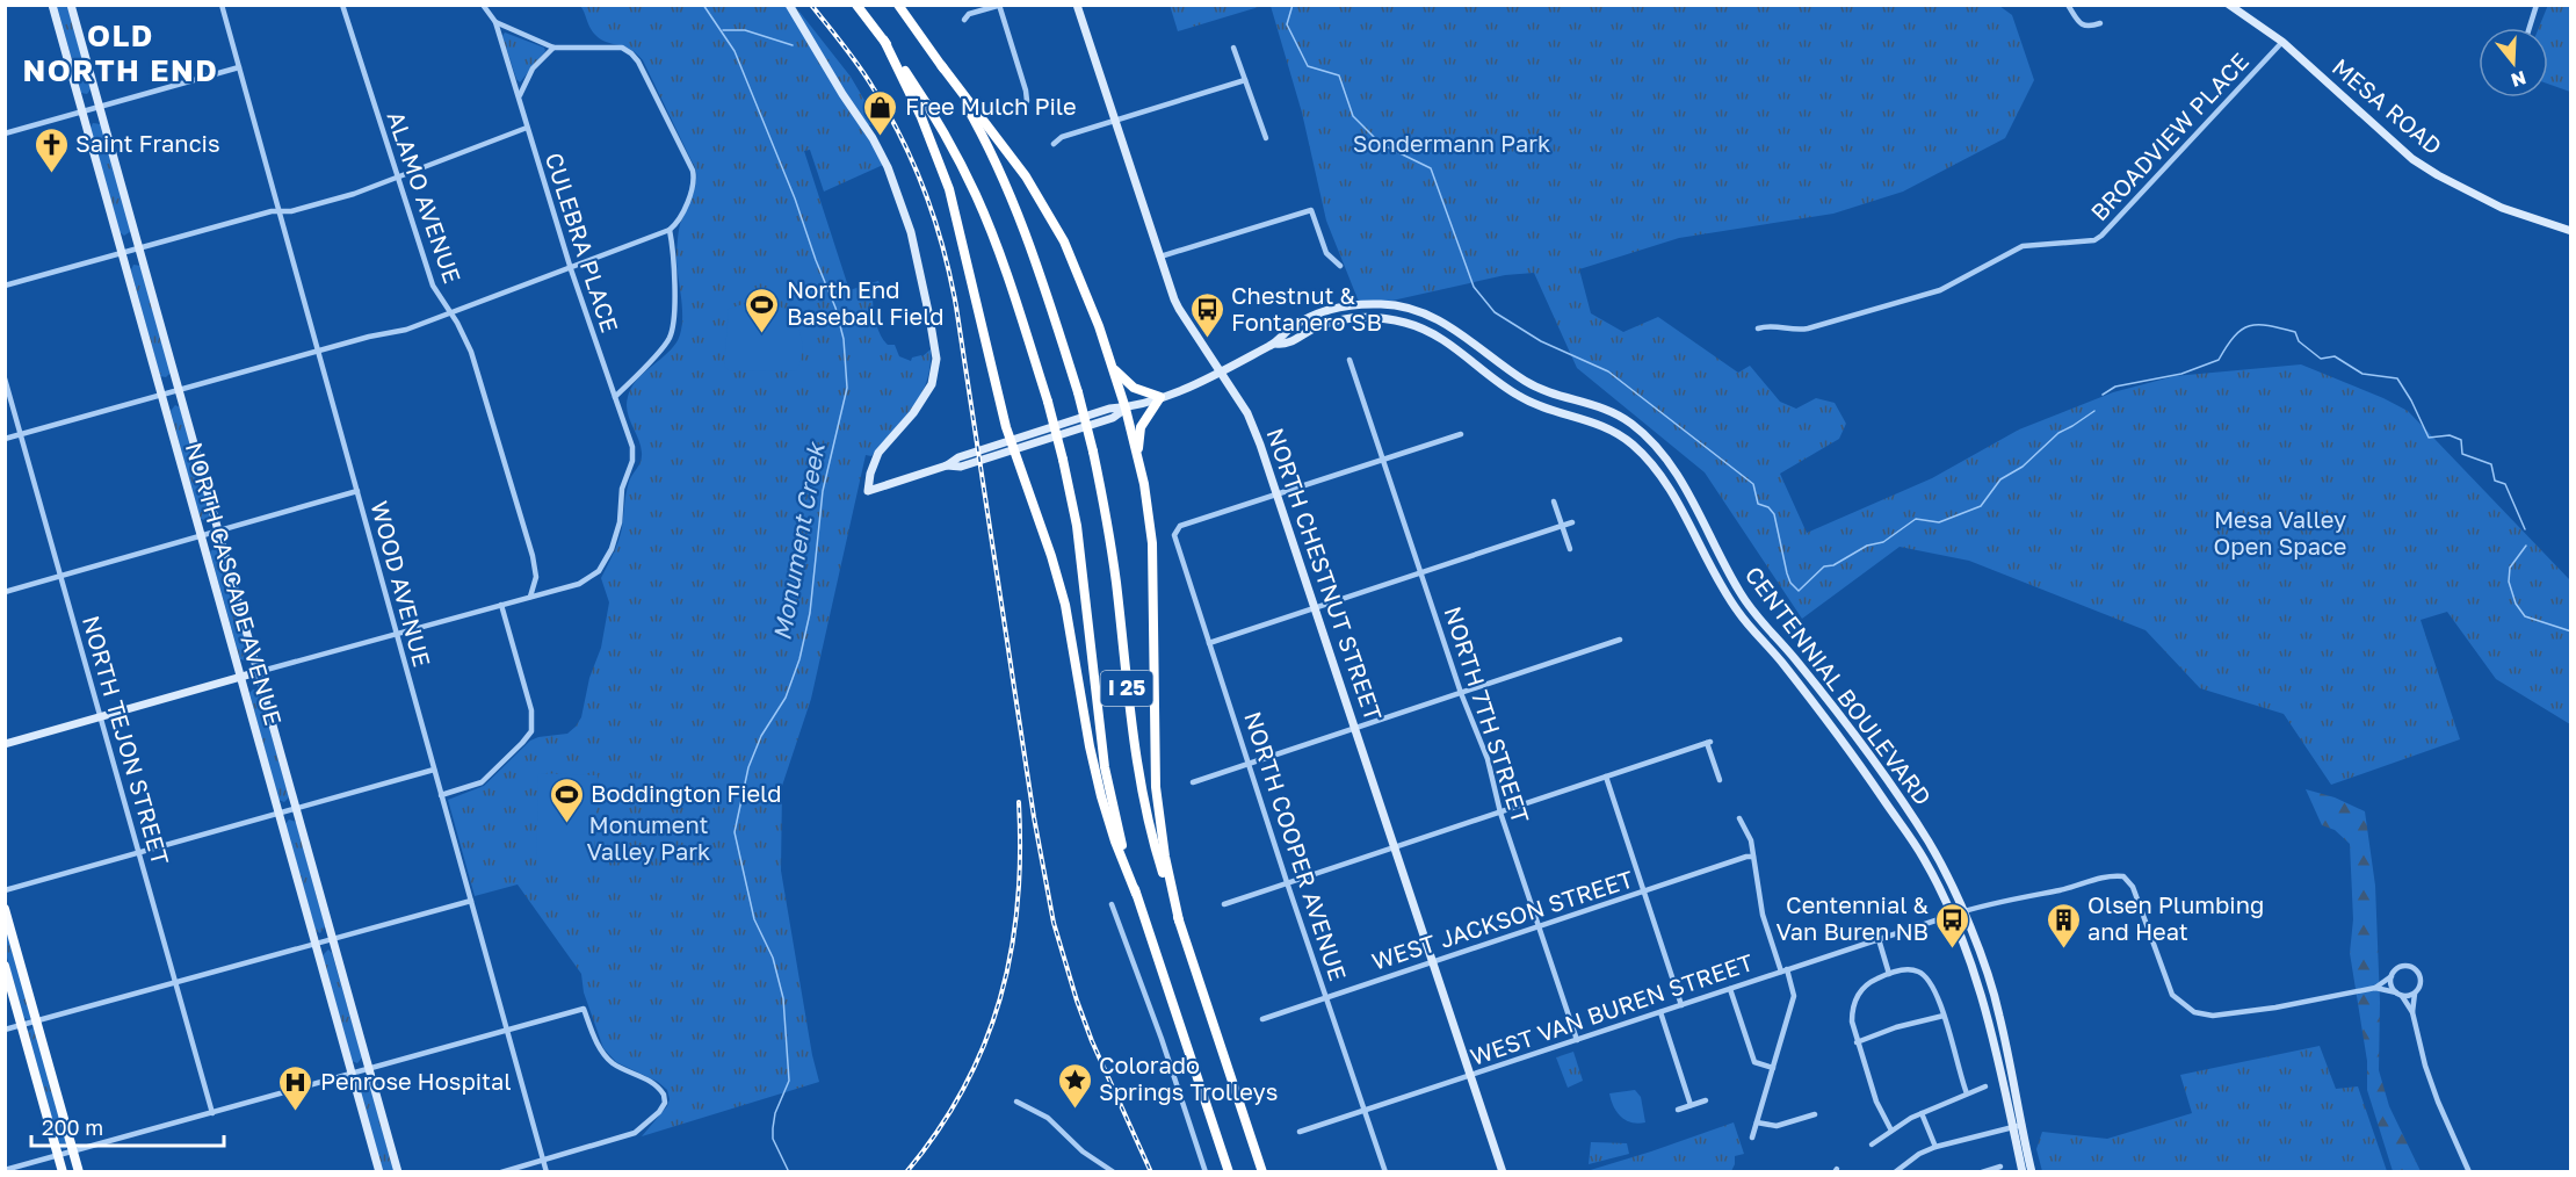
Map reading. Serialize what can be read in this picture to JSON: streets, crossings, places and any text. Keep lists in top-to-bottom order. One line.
{"streets":{"highway":["I 25"],"main road":["MESA ROAD","NORTH CHESTNUT STREET","NORTH CASCADE AVENUE","CENTENNIAL BOULEVARD"],"street":["BROADVIEW PLACE","ALAMO AVENUE","CULEBRA PLACE","WOOD AVENUE","NORTH 7TH STREET","NORTH TEJON STREET","NORTH COOPER AVENUE","WEST JACKSON STREET","WEST VAN BUREN STREET"]},"crossings":[["MESA ROAD","BROADVIEW PLACE"],["ALAMO AVENUE","CULEBRA PLACE"],["NORTH CHESTNUT STREET","CENTENNIAL BOULEVARD"],["NORTH CHESTNUT STREET","NORTH COOPER AVENUE"],["NORTH CHESTNUT STREET","WEST JACKSON STREET"],["NORTH CHESTNUT STREET","WEST VAN BUREN STREET"],["CENTENNIAL BOULEVARD","WEST VAN BUREN STREET"],["NORTH 7TH STREET","WEST JACKSON STREET"],["NORTH 7TH STREET","WEST VAN BUREN STREET"],["NORTH COOPER AVENUE","WEST JACKSON STREET"],["NORTH COOPER AVENUE","WEST VAN BUREN STREET"]],"districts":["OLD NORTH END"],"water":["Monument Creek"],"parks":["Sondermann Park","Mesa Valley Open Space","Monument Valley Park"],"places":{"shop":["Free Mulch Pile"],"church":["Saint Francis"],"sports":["North End Baseball Field","Boddington Field"],"bus stop":["Chestnut & Fontanero SB","Centennial & Van Buren NB"],"building":["Olsen Plumbing and Heat"],"place":["Colorado Springs Trolleys"],"hospital":["Penrose Hospital"]},"scale_bar":"200 m","north":"bottom"}
